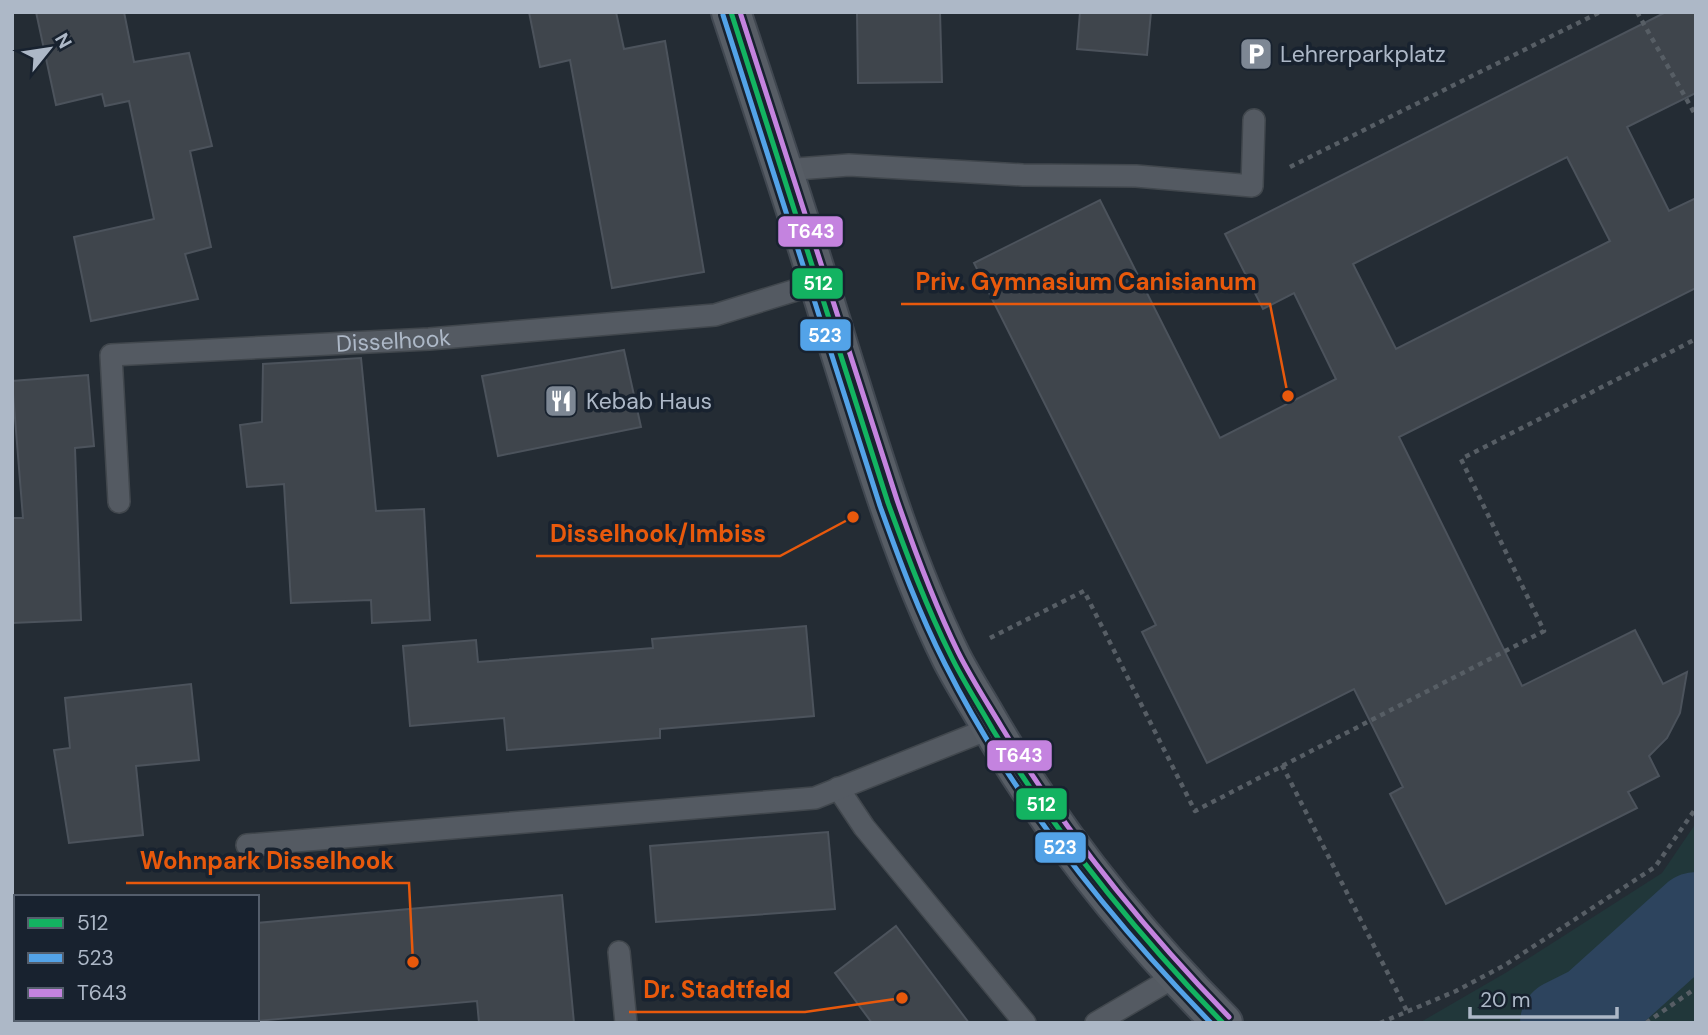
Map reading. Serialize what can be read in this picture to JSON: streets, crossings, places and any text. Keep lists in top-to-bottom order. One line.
{"streets":{"lane":["Disselhook"]},"places":{"parking":["Lehrerparkplatz"],"other":["Priv. Gymnasium Canisianum","Disselhook/Imbiss","Wohnpark Disselhook","Dr. Stadtfeld"],"restaurant":["Kebab Haus"]},"lines":["transit line 512","transit line T643","transit line 523"],"legend":["512","523","T643"],"scale_bar":"20 m","north":"top right"}
